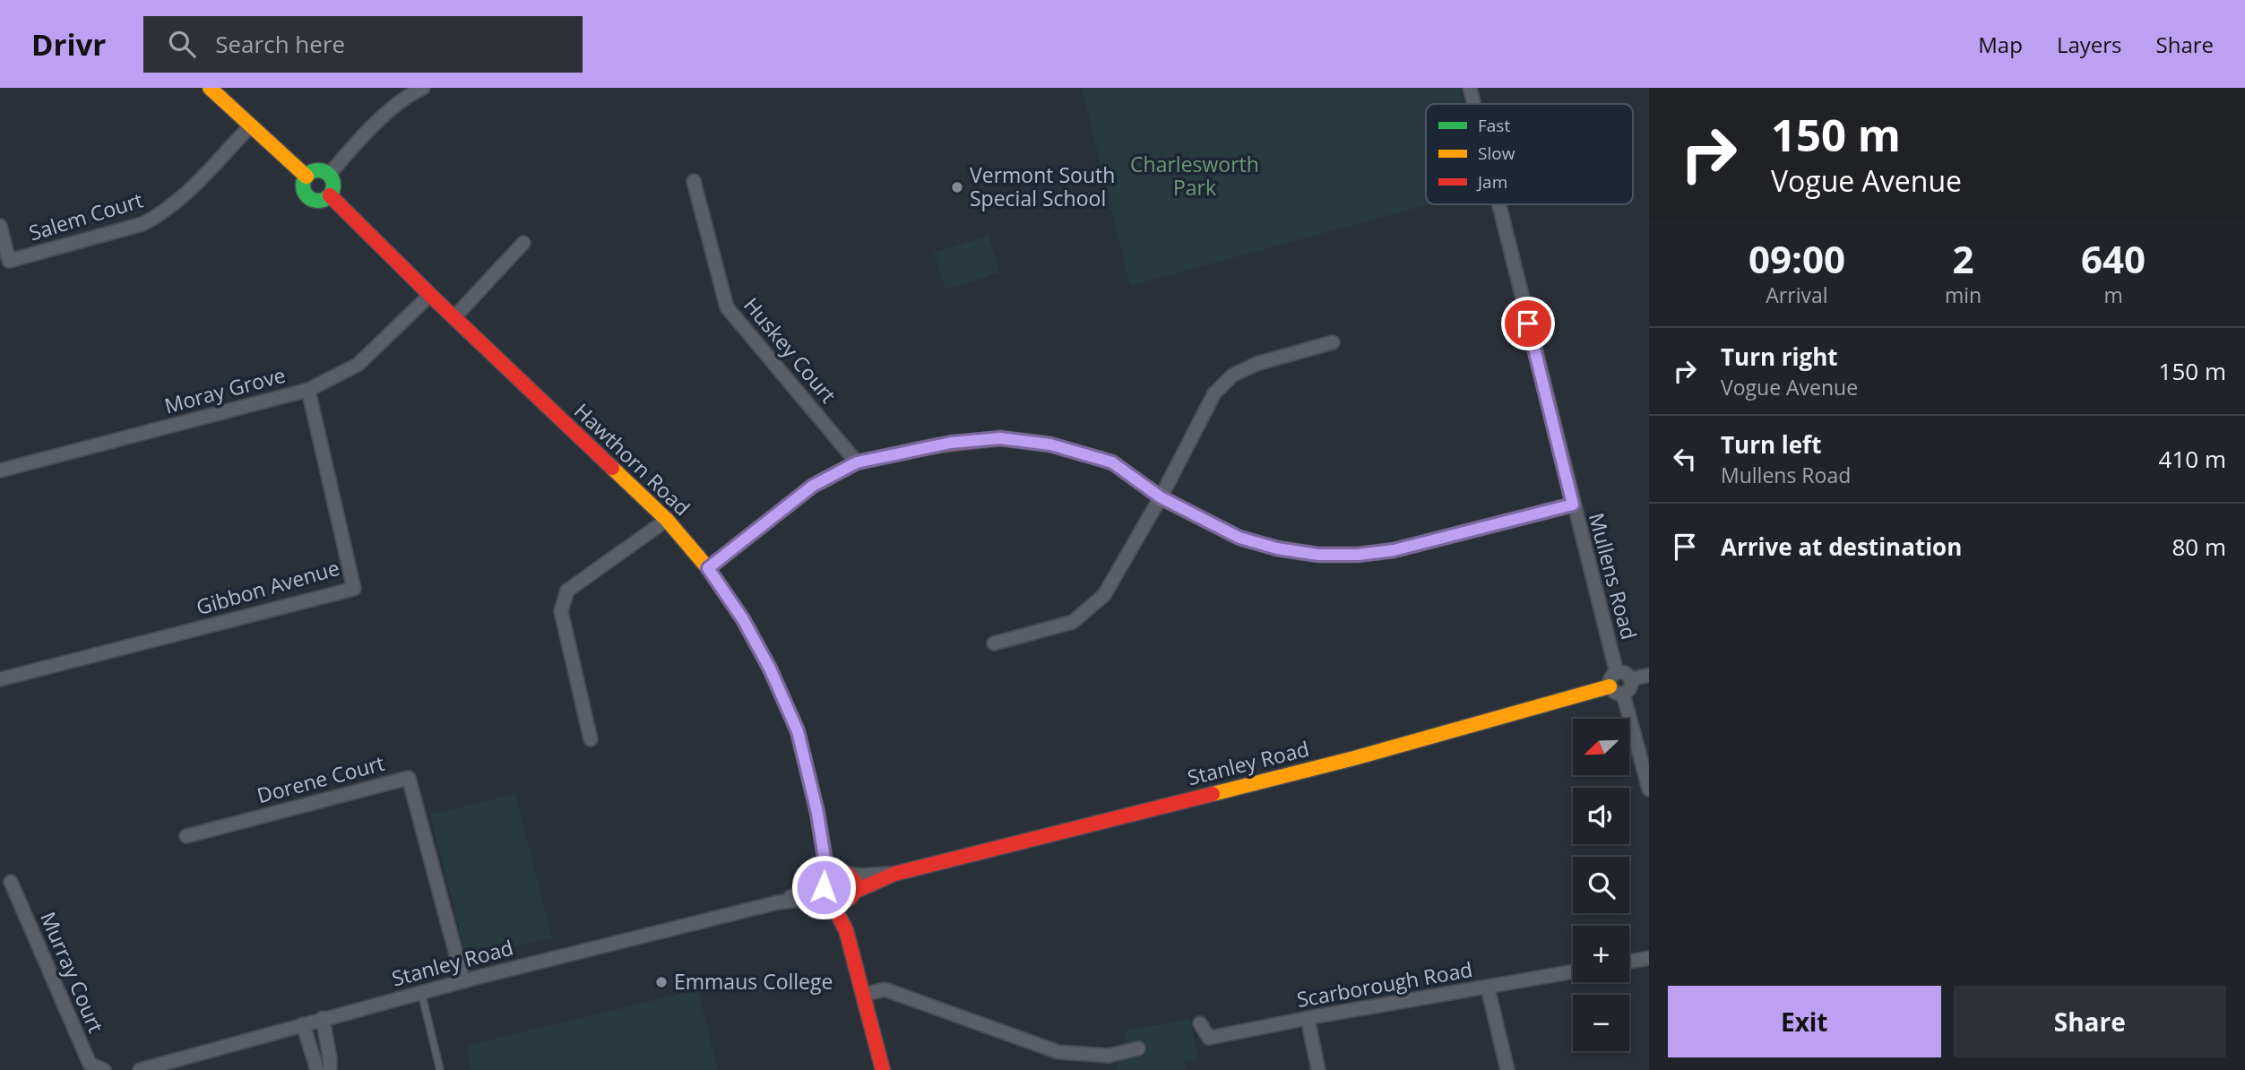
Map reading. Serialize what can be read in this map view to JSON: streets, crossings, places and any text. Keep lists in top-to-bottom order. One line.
{"streets":{"street":["Salem Court","Huskey Court","Moray Grove","Hawthorn Road","Mullens Road","Gibbon Avenue","Stanley Road","Dorene Court","Murray Court","Scarborough Road"]},"crossings":[["Moray Grove","Hawthorn Road"],["Moray Grove","Gibbon Avenue"],["Hawthorn Road","Stanley Road"],["Mullens Road","Stanley Road"],["Stanley Road","Dorene Court"]],"parks":["Charlesworth Park"],"places":["Vermont South Special School","Emmaus College"],"legend":["Fast","Slow","Jam"],"north":"bottom left","page":{"header":"Drivr","search":"Search here","nav":["Map","Layers","Share"],"turn":["150 m","Vogue Avenue"],"eta":["09:00","Arrival","2","min","640","m"],"list":[{"name":"Turn right","note":"Vogue Avenue","value":"150 m"},{"name":"Turn left","note":"Mullens Road","value":"410 m"},{"name":"Arrive at destination","value":"80 m"}],"map_buttons":["+","−"],"buttons":["Exit","Share"]}}
